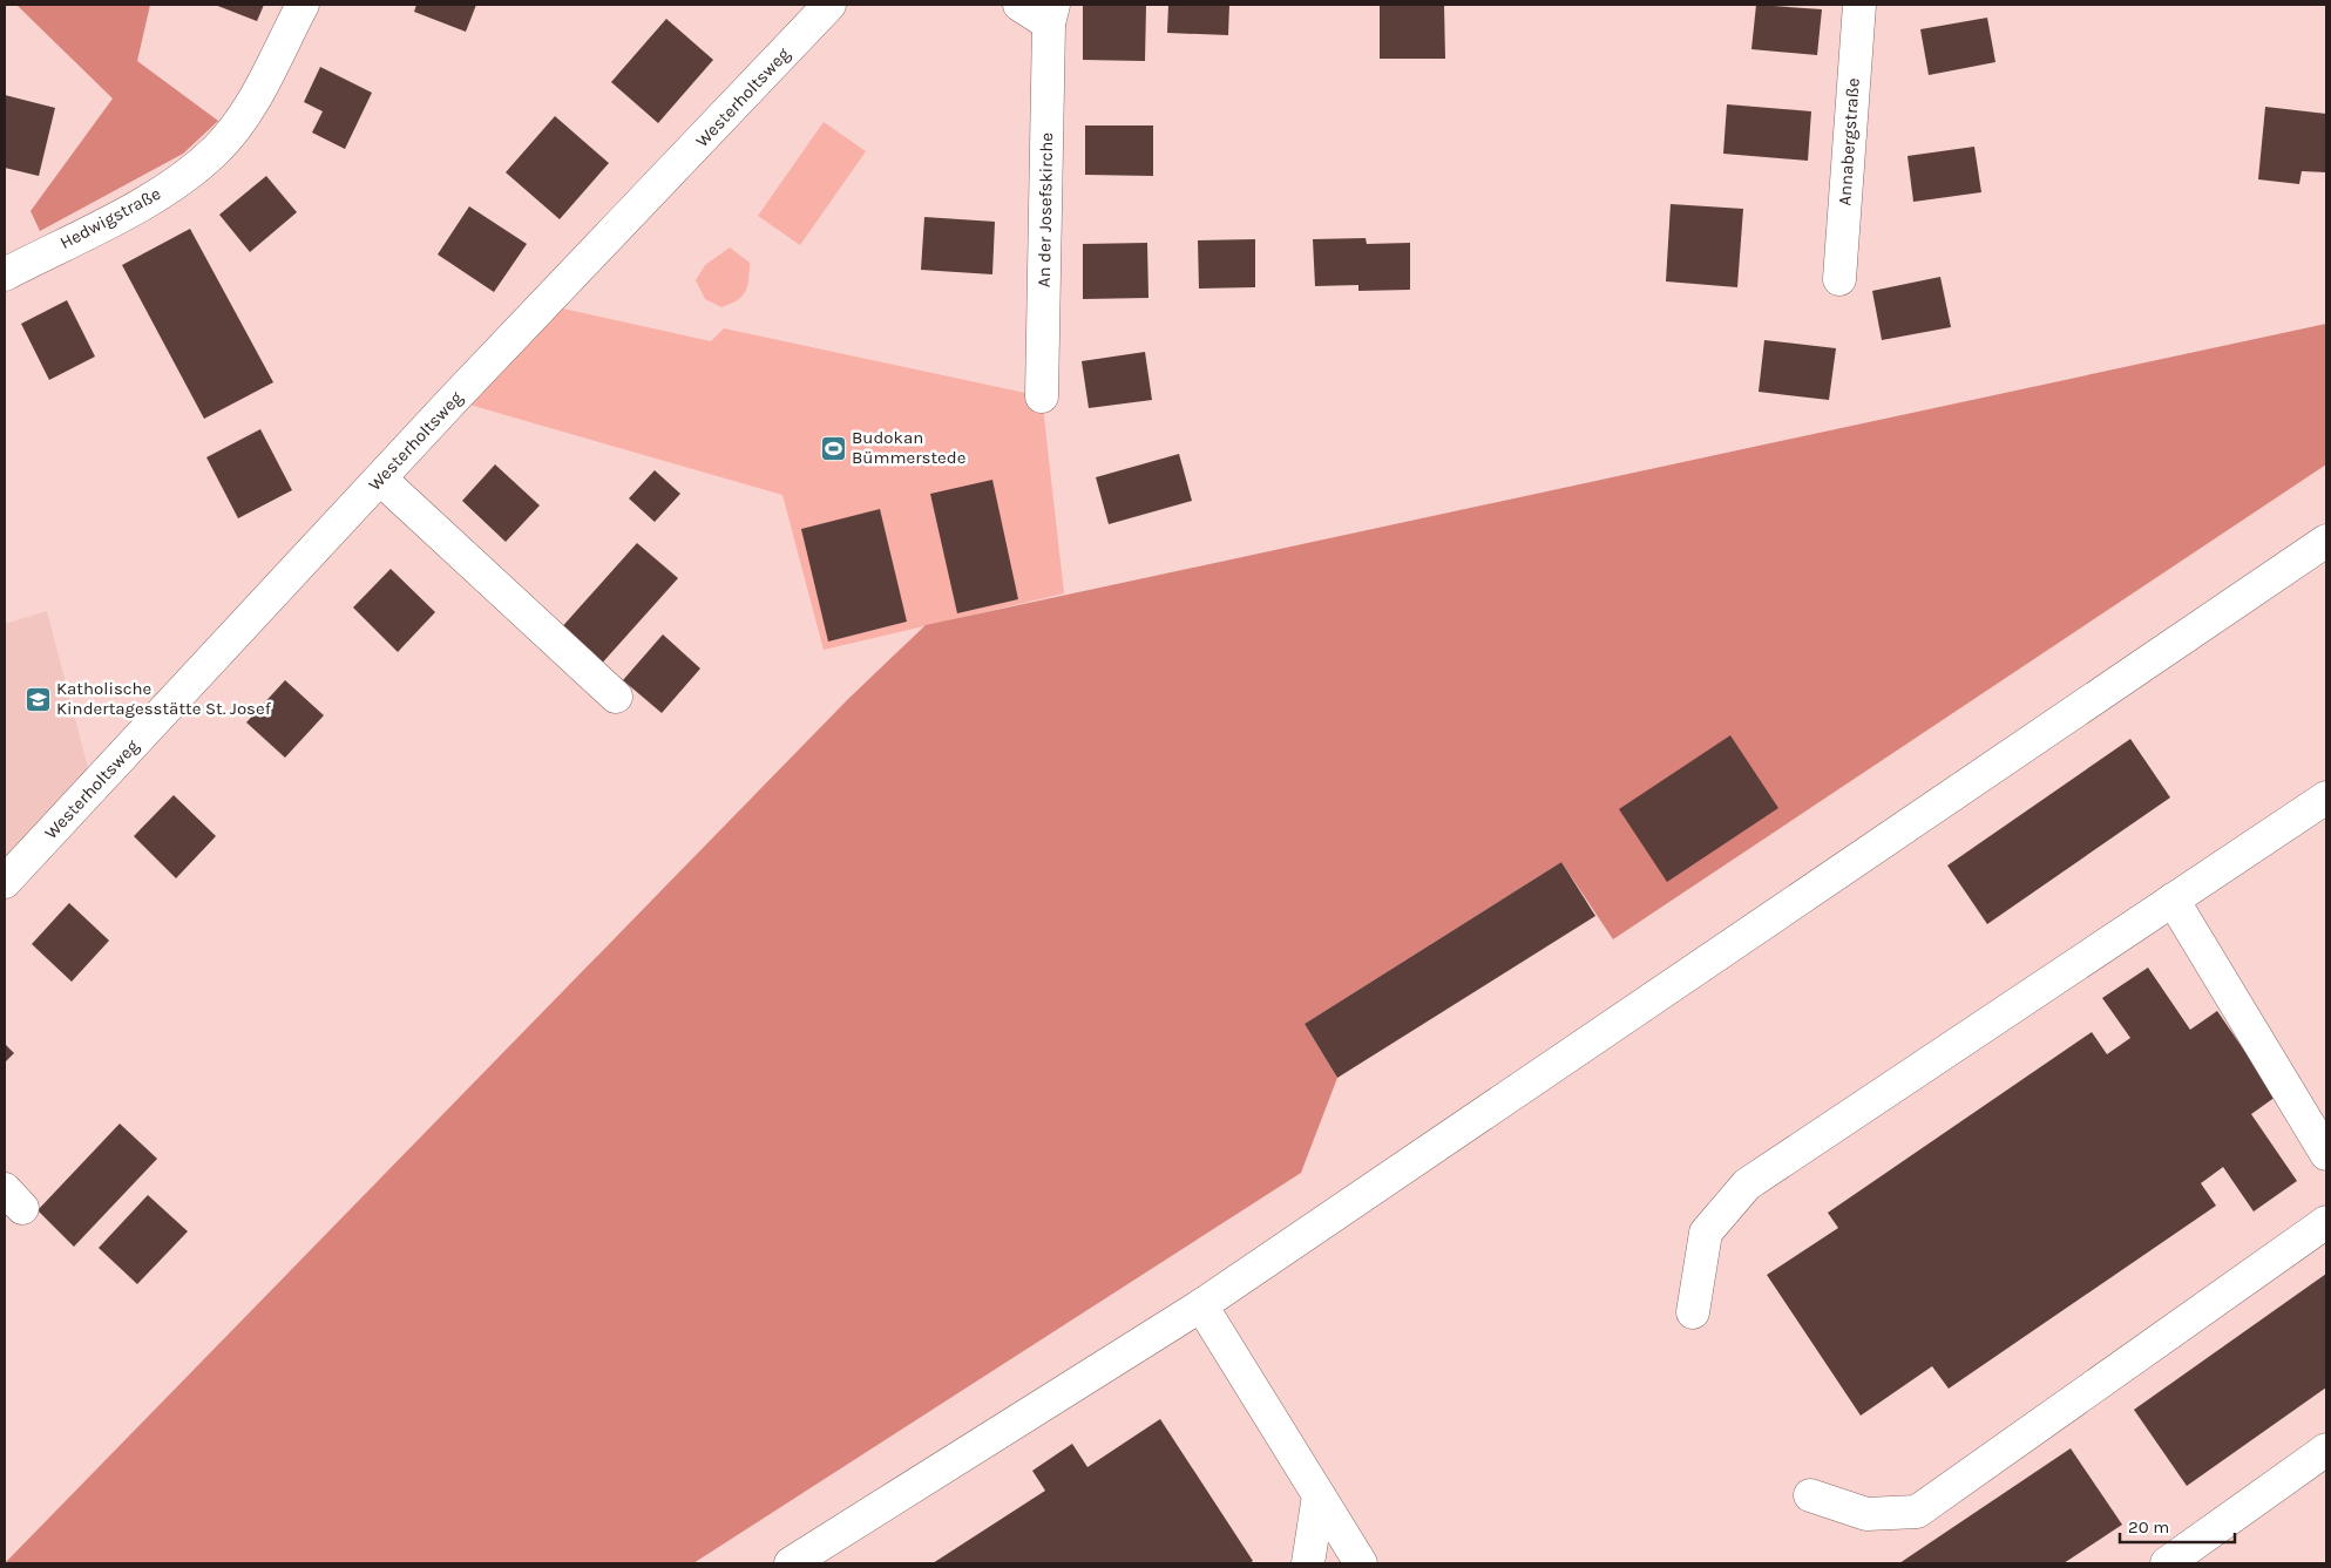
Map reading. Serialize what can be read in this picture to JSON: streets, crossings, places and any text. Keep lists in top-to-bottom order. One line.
{"streets":{"street":["Westerholtsweg","Annabergstraße","An der Josefskirche","Hedwigstraße"]},"places":{"sports":["Budokan Bümmerstede"],"school or university":["Katholische Kindertagesstätte St. Josef"]},"scale_bar":"20 m"}
